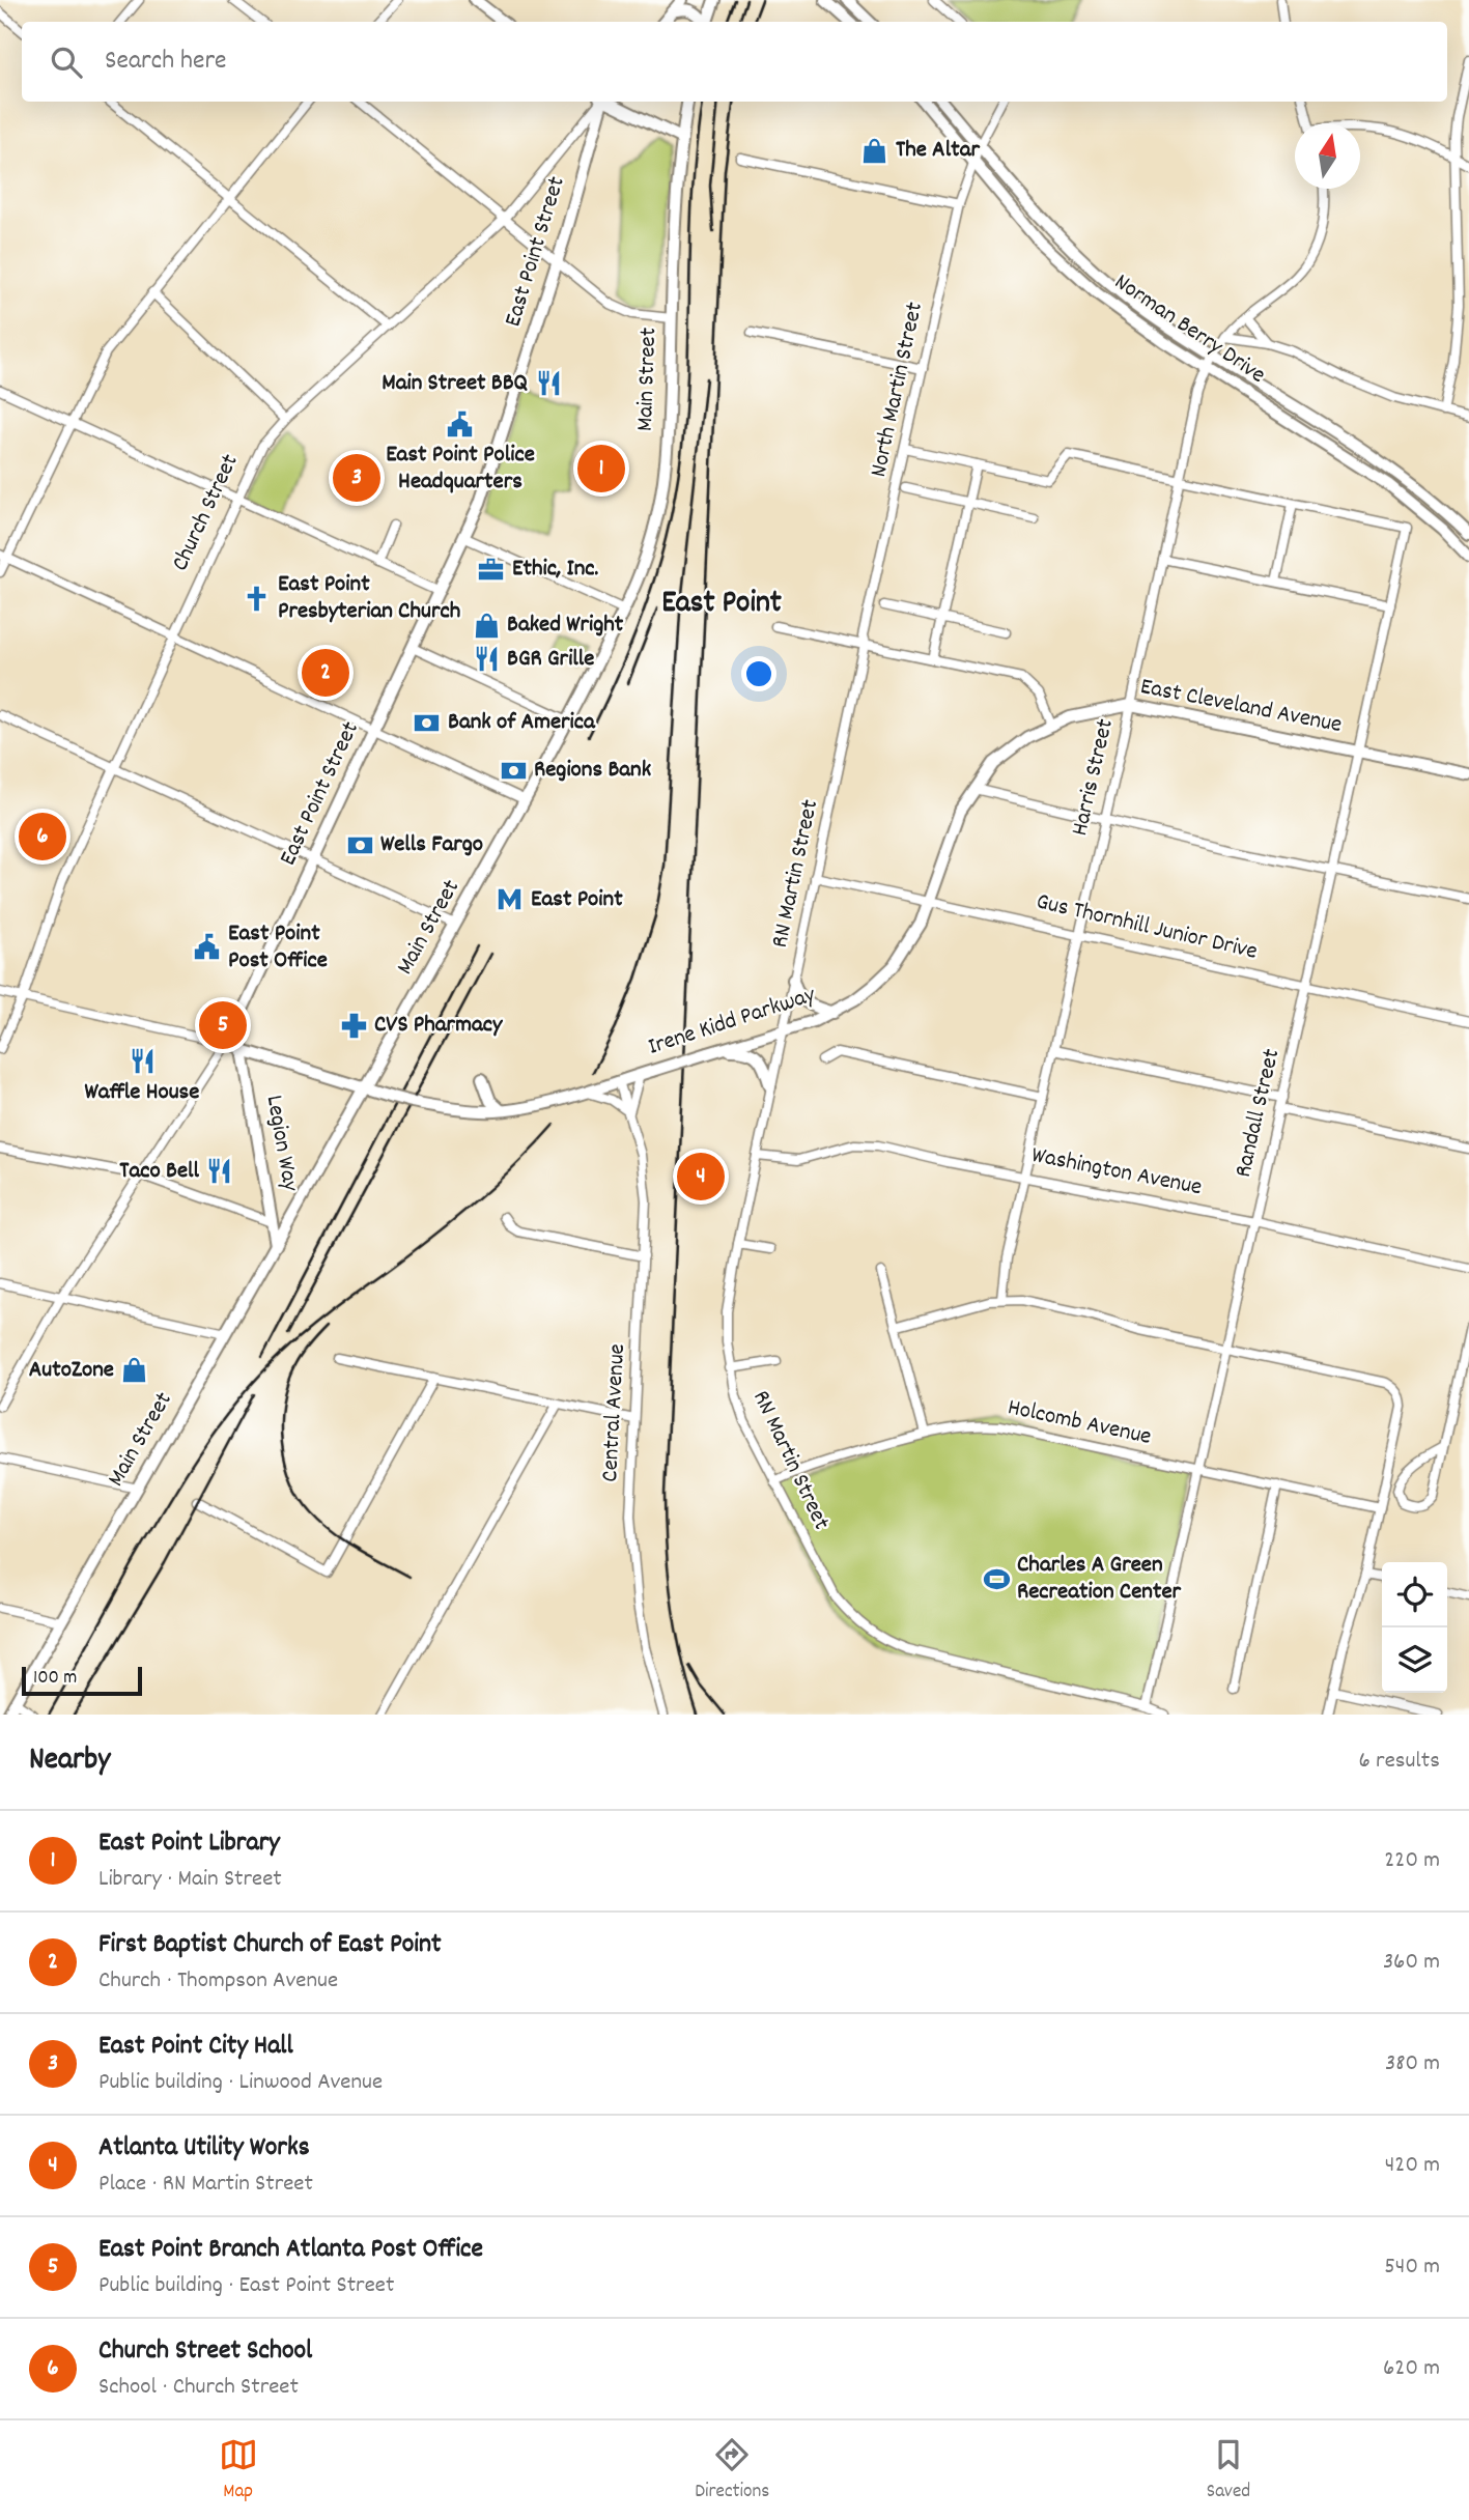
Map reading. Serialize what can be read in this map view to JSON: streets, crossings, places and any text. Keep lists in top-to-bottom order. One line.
{"streets":{"main road":["East Point Street","Norman Berry Drive","Main Street","East Cleveland Avenue","Irene Kidd Parkway","Legion Way"],"street":["North Martin Street","Church Street","Harris Street","RN Martin Street","Gus Thornhill Junior Drive","Randall Street","Washington Avenue","Central Avenue","Holcomb Avenue"]},"crossings":[["East Point Street","Legion Way"],["Norman Berry Drive","North Martin Street"],["Norman Berry Drive","Harris Street"],["Main Street","Irene Kidd Parkway"],["Main Street","Legion Way"],["North Martin Street","RN Martin Street"],["East Cleveland Avenue","Harris Street"],["East Cleveland Avenue","Irene Kidd Parkway"],["East Cleveland Avenue","Randall Street"],["Harris Street","Gus Thornhill Junior Drive"],["Harris Street","Washington Avenue"],["RN Martin Street","Gus Thornhill Junior Drive"],["RN Martin Street","Irene Kidd Parkway"],["RN Martin Street","Randall Street"],["RN Martin Street","Washington Avenue"],["RN Martin Street","Holcomb Avenue"],["Gus Thornhill Junior Drive","Irene Kidd Parkway"],["Gus Thornhill Junior Drive","Randall Street"],["Irene Kidd Parkway","Central Avenue"],["Randall Street","Washington Avenue"],["Randall Street","Holcomb Avenue"]],"districts":["East Point"],"places":{"shop":["The Altar","Baked Wright","AutoZone"],"restaurant":["Main Street BBQ","BGR Grille","Waffle House","Taco Bell"],"public building":["East Point Police Headquarters","East Point Post Office"],"office":["Ethic, Inc."],"church":["East Point Presbyterian Church"],"bank":["Bank of America","Regions Bank","Wells Fargo"],"metro station":["East Point"],"pharmacy":["CVS Pharmacy"],"sports":["Charles A Green Recreation Center"]},"scale_bar":"100 m","north":"top","page":{"search":"Search here","pins":["1","3","2","6","5","4"],"scale":"100 m","heading":["Nearby","6 results"],"list":[{"mark":"1","name":"East Point Library","note":"Library · Main Street","value":"220 m"},{"mark":"2","name":"First Baptist Church of East Point","note":"Church · Thompson Avenue","value":"360 m"},{"mark":"3","name":"East Point City Hall","note":"Public building · Linwood Avenue","value":"380 m"},{"mark":"4","name":"Atlanta Utility Works","note":"Place · RN Martin Street","value":"420 m"},{"mark":"5","name":"East Point Branch Atlanta Post Office","note":"Public building · East Point Street","value":"540 m"},{"mark":"6","name":"Church Street School","note":"School · Church Street","value":"620 m"}],"nav":["Map","Directions","Saved"]}}
